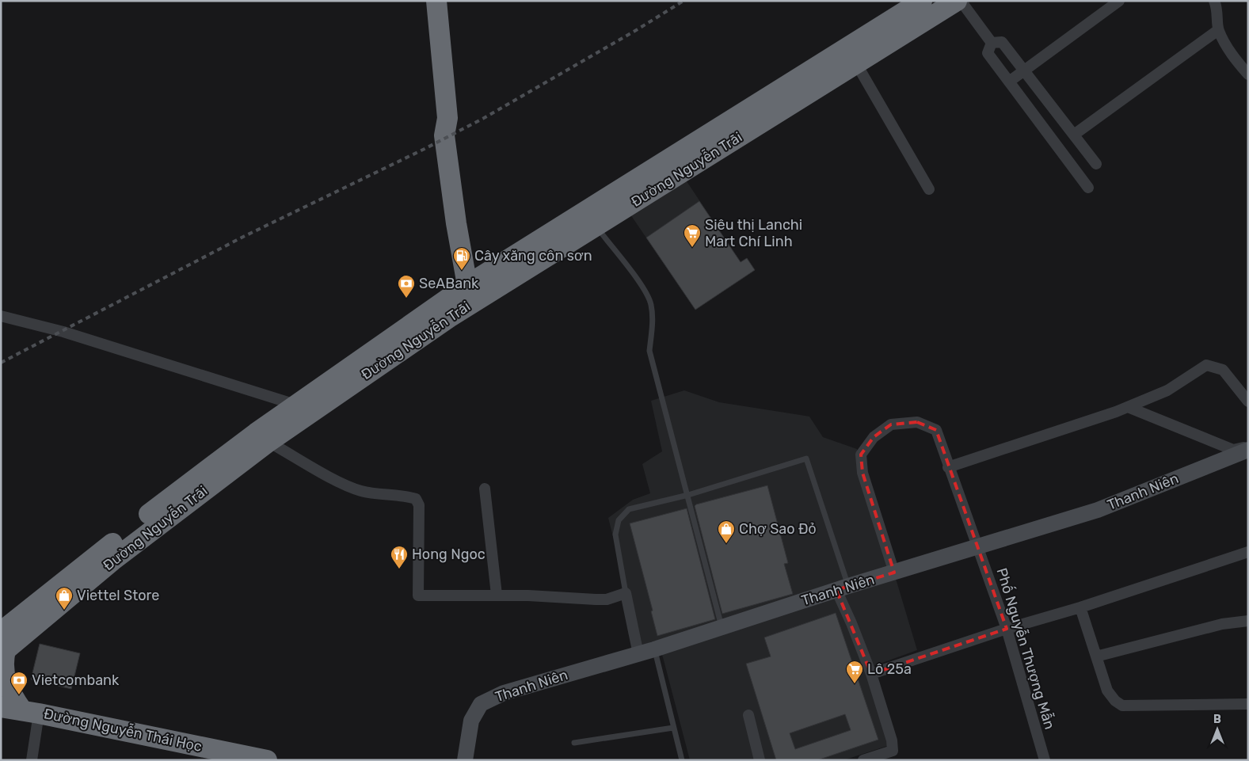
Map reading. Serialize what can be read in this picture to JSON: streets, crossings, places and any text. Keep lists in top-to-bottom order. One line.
{"streets":{"highway":["Đường Nguyễn Trãi","Đường Nguyễn Thái Học"],"street":["Thanh Niên","Phố Nguyễn Thượng Mẫn"]},"crossings":[["Thanh Niên","Phố Nguyễn Thượng Mẫn"]],"places":{"supermarket":["Siêu thị Lanchi Mart Chí Linh","Lô 25a"],"fuel station":["Cây xăng côn sơn"],"bank":["SeABank","Vietcombank"],"shop":["Chợ Sao Đỏ","Viettel Store"],"restaurant":["Hong Ngoc"]},"north":"top"}
